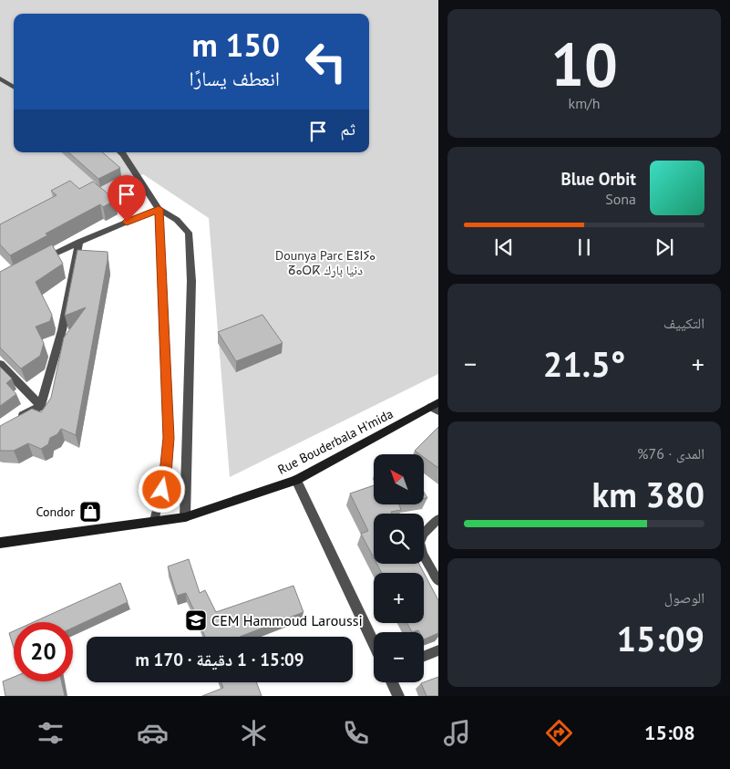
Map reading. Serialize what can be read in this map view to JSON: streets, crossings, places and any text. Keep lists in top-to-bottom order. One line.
{"streets":{"main road":["Rue Bouderbala H'mida"]},"parks":["Dounya Parc ⴹⵓⵏⵢⴰ ⵒⴰⵔⴽ دنيا بارك"],"places":{"shop":["Condor"],"school or university":["CEM Hammoud Laroussi"]},"north":"top left","page":{"tile":[["10","km/h"],"التكييف",["المدى · 76%","380 km"],["الوصول","15:09"]],"turn":["150 m","انعطف يسارًا"],"then":"ثم","song":["Blue Orbit","Sona"],"heat":["−","21.5°","+"],"map_buttons":["+","−"],"limit":"20","trip":"15:09 · 1 دقيقة · 170 m","tabs":"15:08"}}
